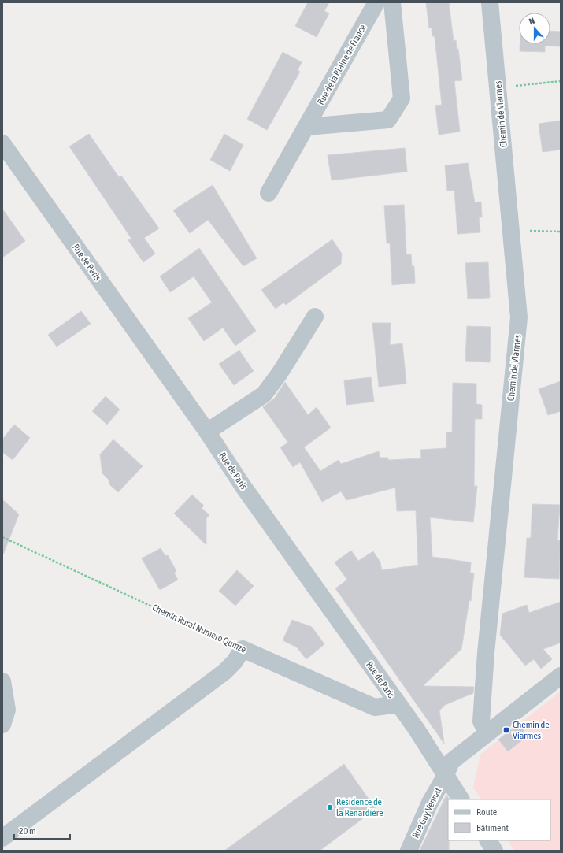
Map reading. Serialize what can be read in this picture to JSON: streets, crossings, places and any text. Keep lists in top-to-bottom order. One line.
{"streets":{"street":["Rue de la Plaine de France","Chemin de Viarmes","Rue de Paris","Chemin Rural Numero Quinze","Rue Guy Vennat"]},"crossings":[["Chemin de Viarmes","Rue Guy Vennat"],["Rue de Paris","Chemin Rural Numero Quinze"],["Rue de Paris","Rue Guy Vennat"]],"places":{"transit":["Chemin de Viarmes"],"other":["Résidence de la Renardière"]},"legend":["Route","Bâtiment"],"scale_bar":"20 m","north":"top"}
